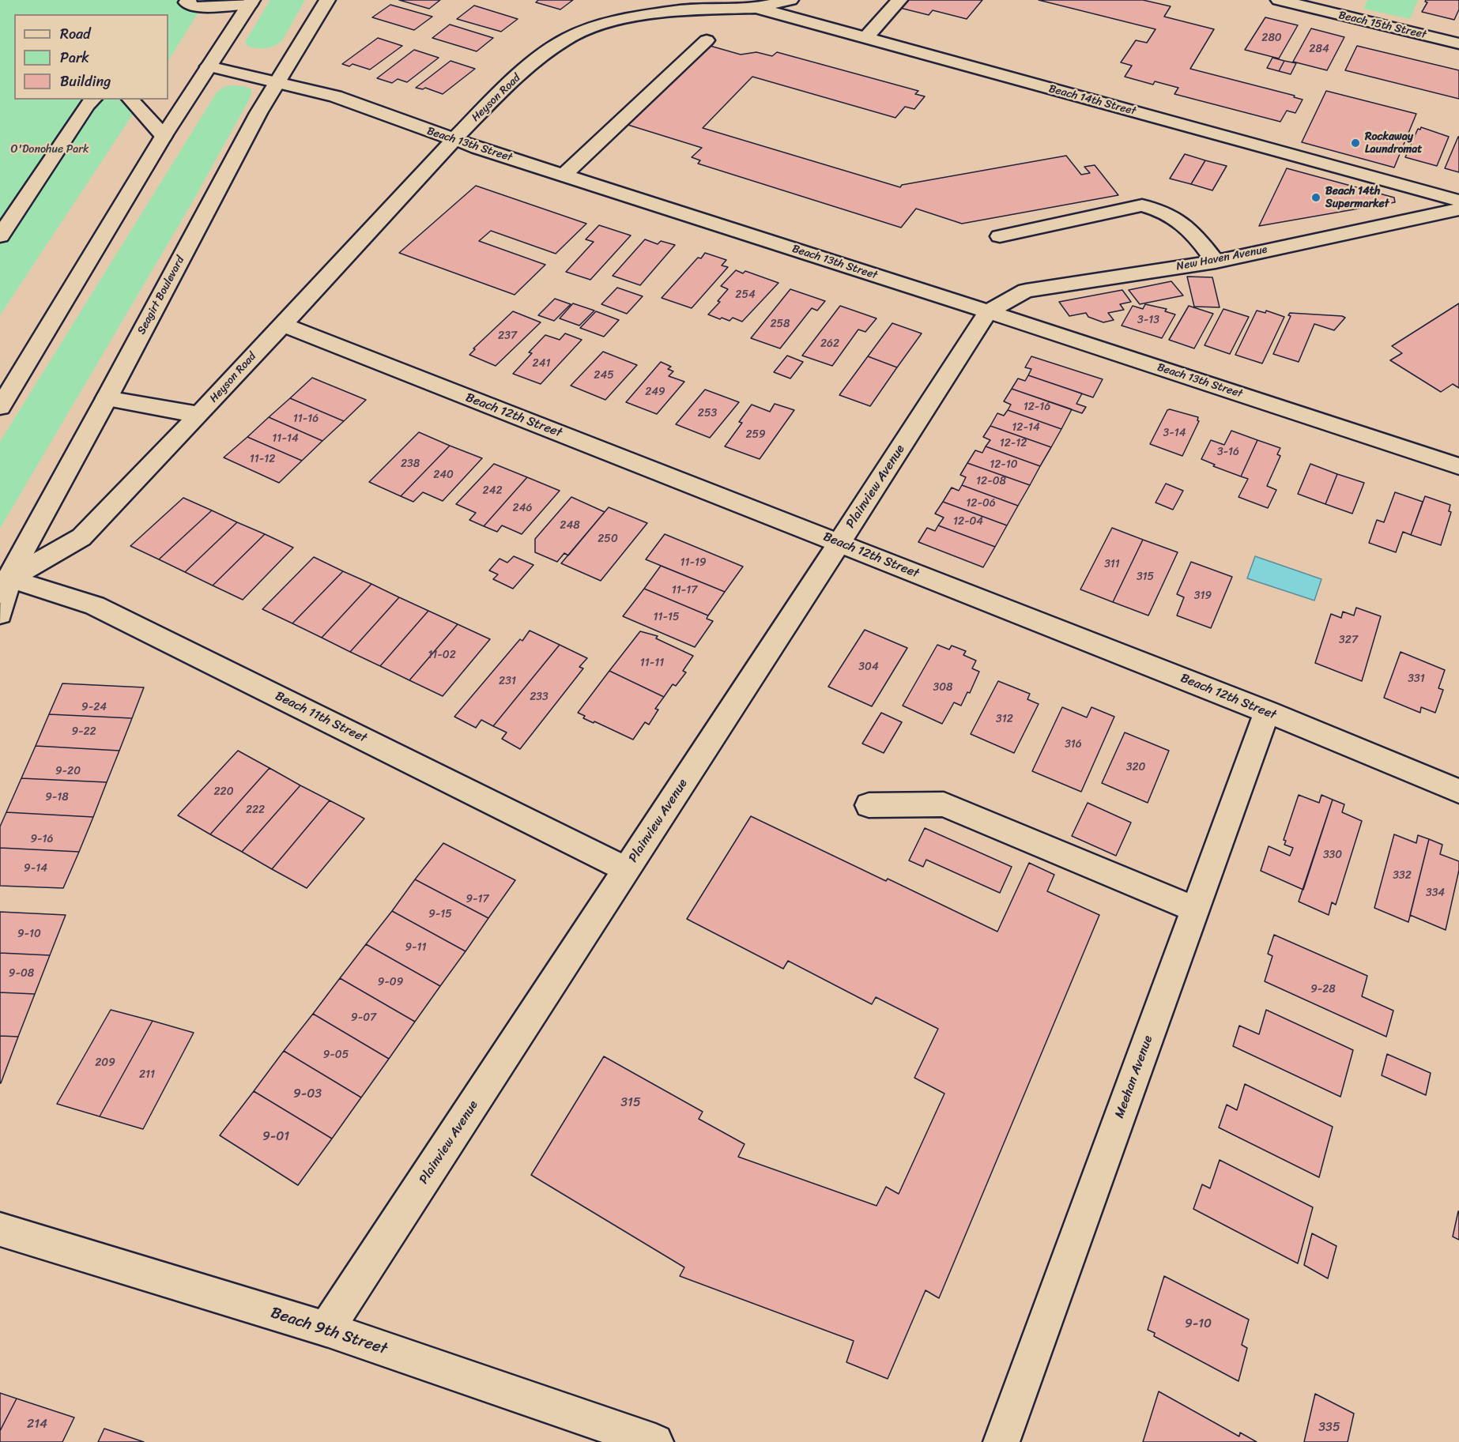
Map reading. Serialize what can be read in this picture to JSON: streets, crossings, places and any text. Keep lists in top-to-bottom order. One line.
{"streets":{"street":["Beach 15th Street","Heyson Road","Beach 14th Street","Beach 13th Street","New Haven Avenue","Seagirt Boulevard","Beach 12th Street","Plainview Avenue","Beach 11th Street","Meehan Avenue","Beach 9th Street"]},"crossings":[["Heyson Road","Beach 14th Street"],["Heyson Road","Beach 13th Street"],["Heyson Road","Seagirt Boulevard"],["Heyson Road","Beach 12th Street"],["Heyson Road","Beach 11th Street"],["Beach 13th Street","New Haven Avenue"],["Beach 13th Street","Seagirt Boulevard"],["Beach 13th Street","Plainview Avenue"],["New Haven Avenue","Plainview Avenue"],["Seagirt Boulevard","Beach 11th Street"],["Beach 12th Street","Plainview Avenue"],["Beach 12th Street","Meehan Avenue"],["Plainview Avenue","Beach 11th Street"],["Plainview Avenue","Beach 9th Street"]],"parks":["O'Donohue Park"],"places":["Rockaway Laundromat","Beach 14th Supermarket"],"house_numbers":["280","284","254","3-13","258","237","262","241","245","249","12-16","253","11-16","12-14","3-14","259","11-14","12-12","3-16","11-12","238","12-10","240","12-08","242","12-06","246","12-04","248","250","11-19","311","315","11-17","319","11-15","327","11-02","11-11","304","331","231","308","233","9-24","312","9-22","316","320","9-20","220","9-18","222","9-16","330","9-14","332","334","9-17","9-15","9-10","9-11","9-08","9-09","9-28","9-07","9-05","209","211","9-03","315","9-01","9-10","214","335"],"legend":["Road","Park","Building"]}
